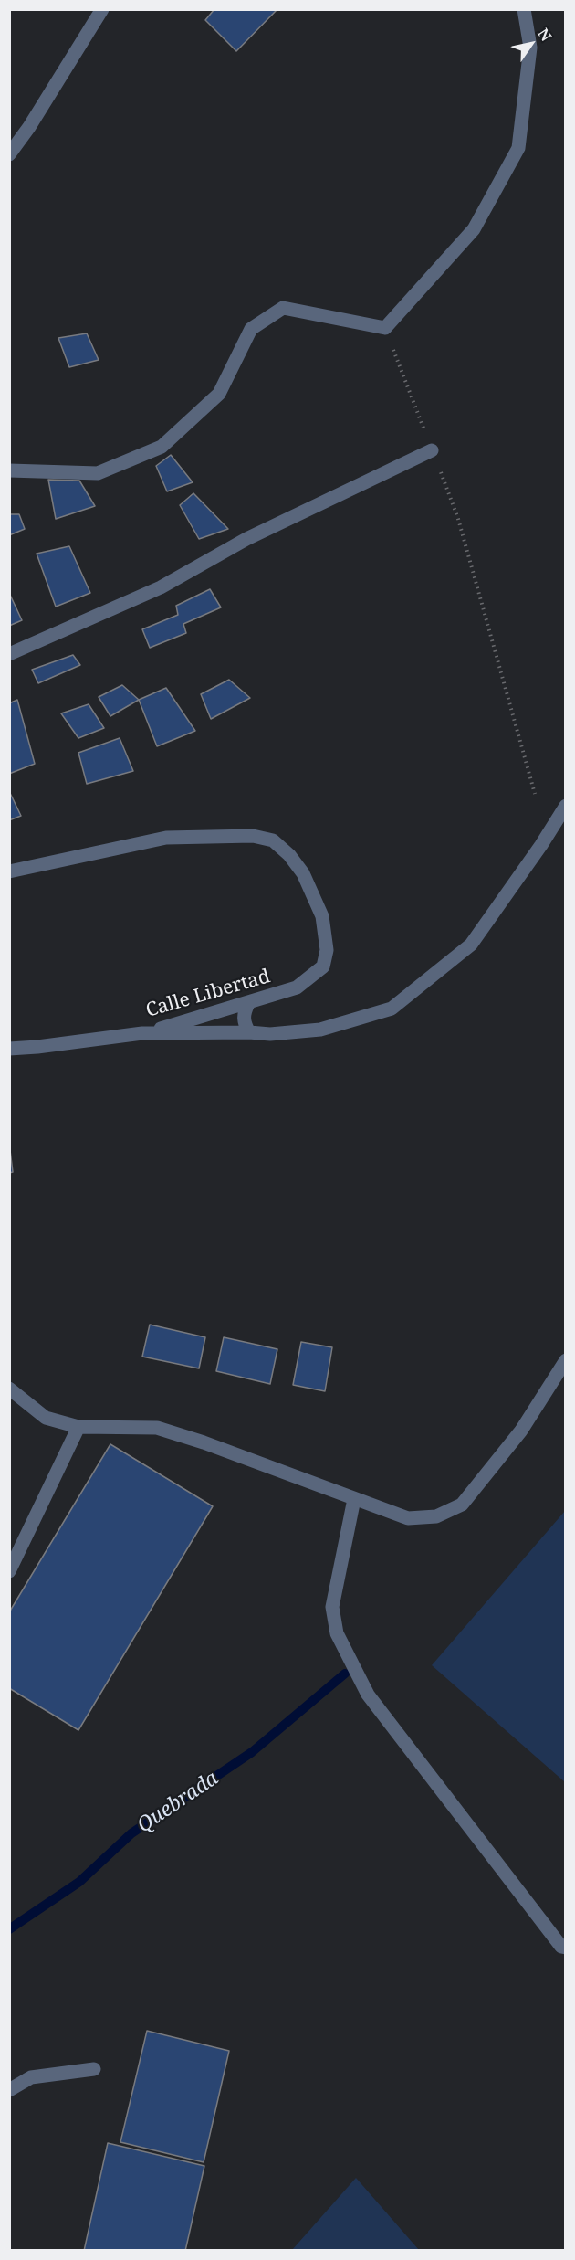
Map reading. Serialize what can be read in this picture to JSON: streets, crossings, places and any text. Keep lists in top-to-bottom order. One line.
{"streets":{"street":["Calle Libertad"]},"water":["Quebrada"],"north":"top right"}
